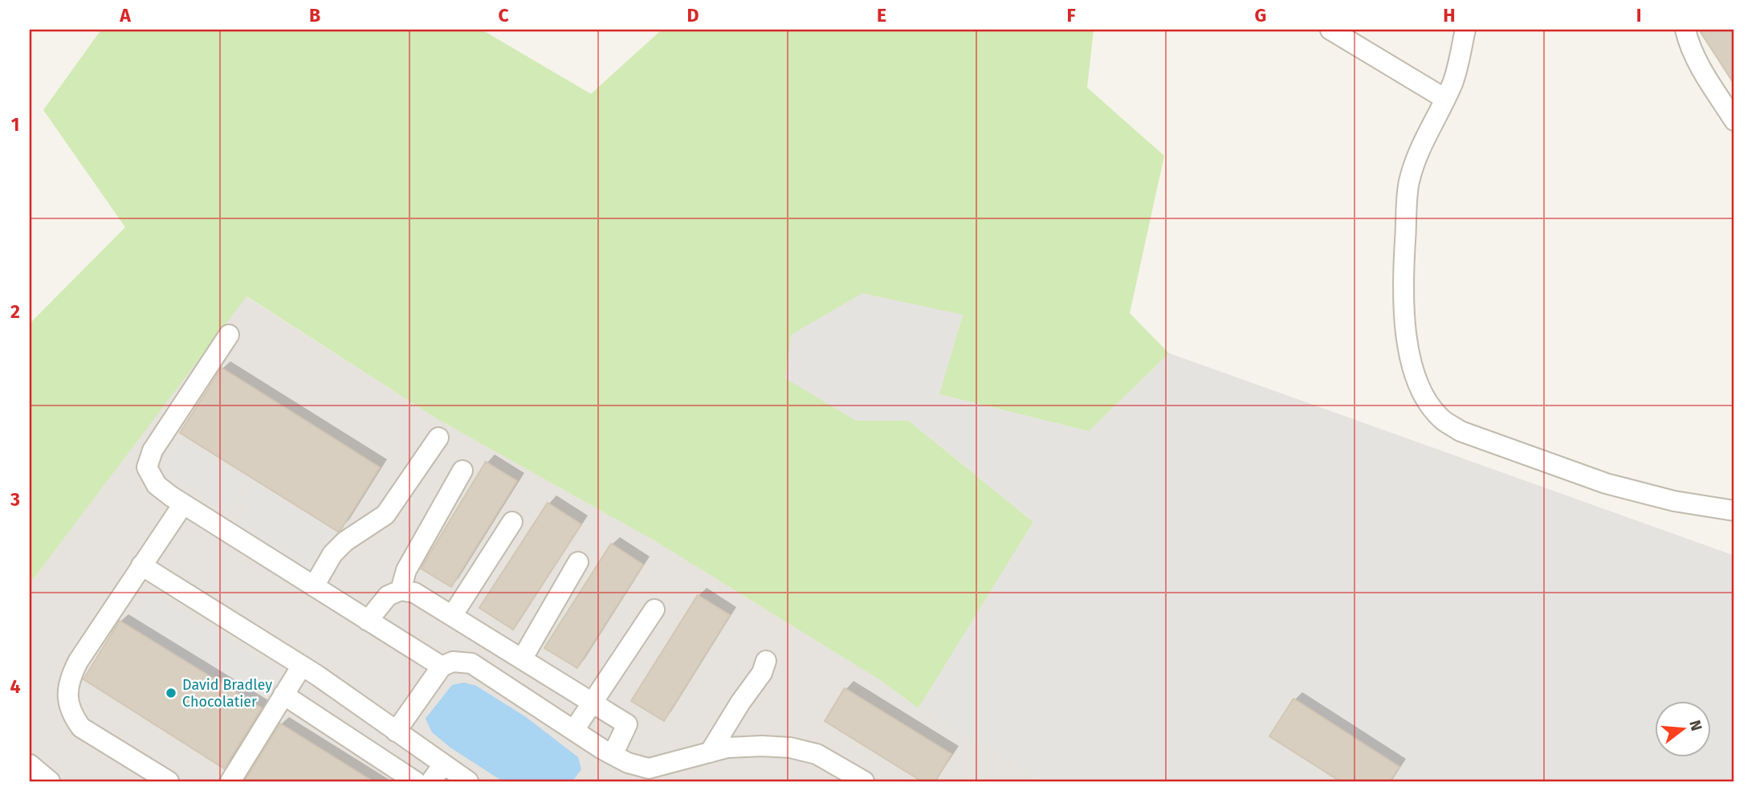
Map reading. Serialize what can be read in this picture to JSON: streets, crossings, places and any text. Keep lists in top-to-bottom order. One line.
{"places":["David Bradley Chocolatier"],"north":"right","grid":{"columns":["A","B","C","D","E","F","G","H","I"],"rows":["1","2","3","4"]}}
